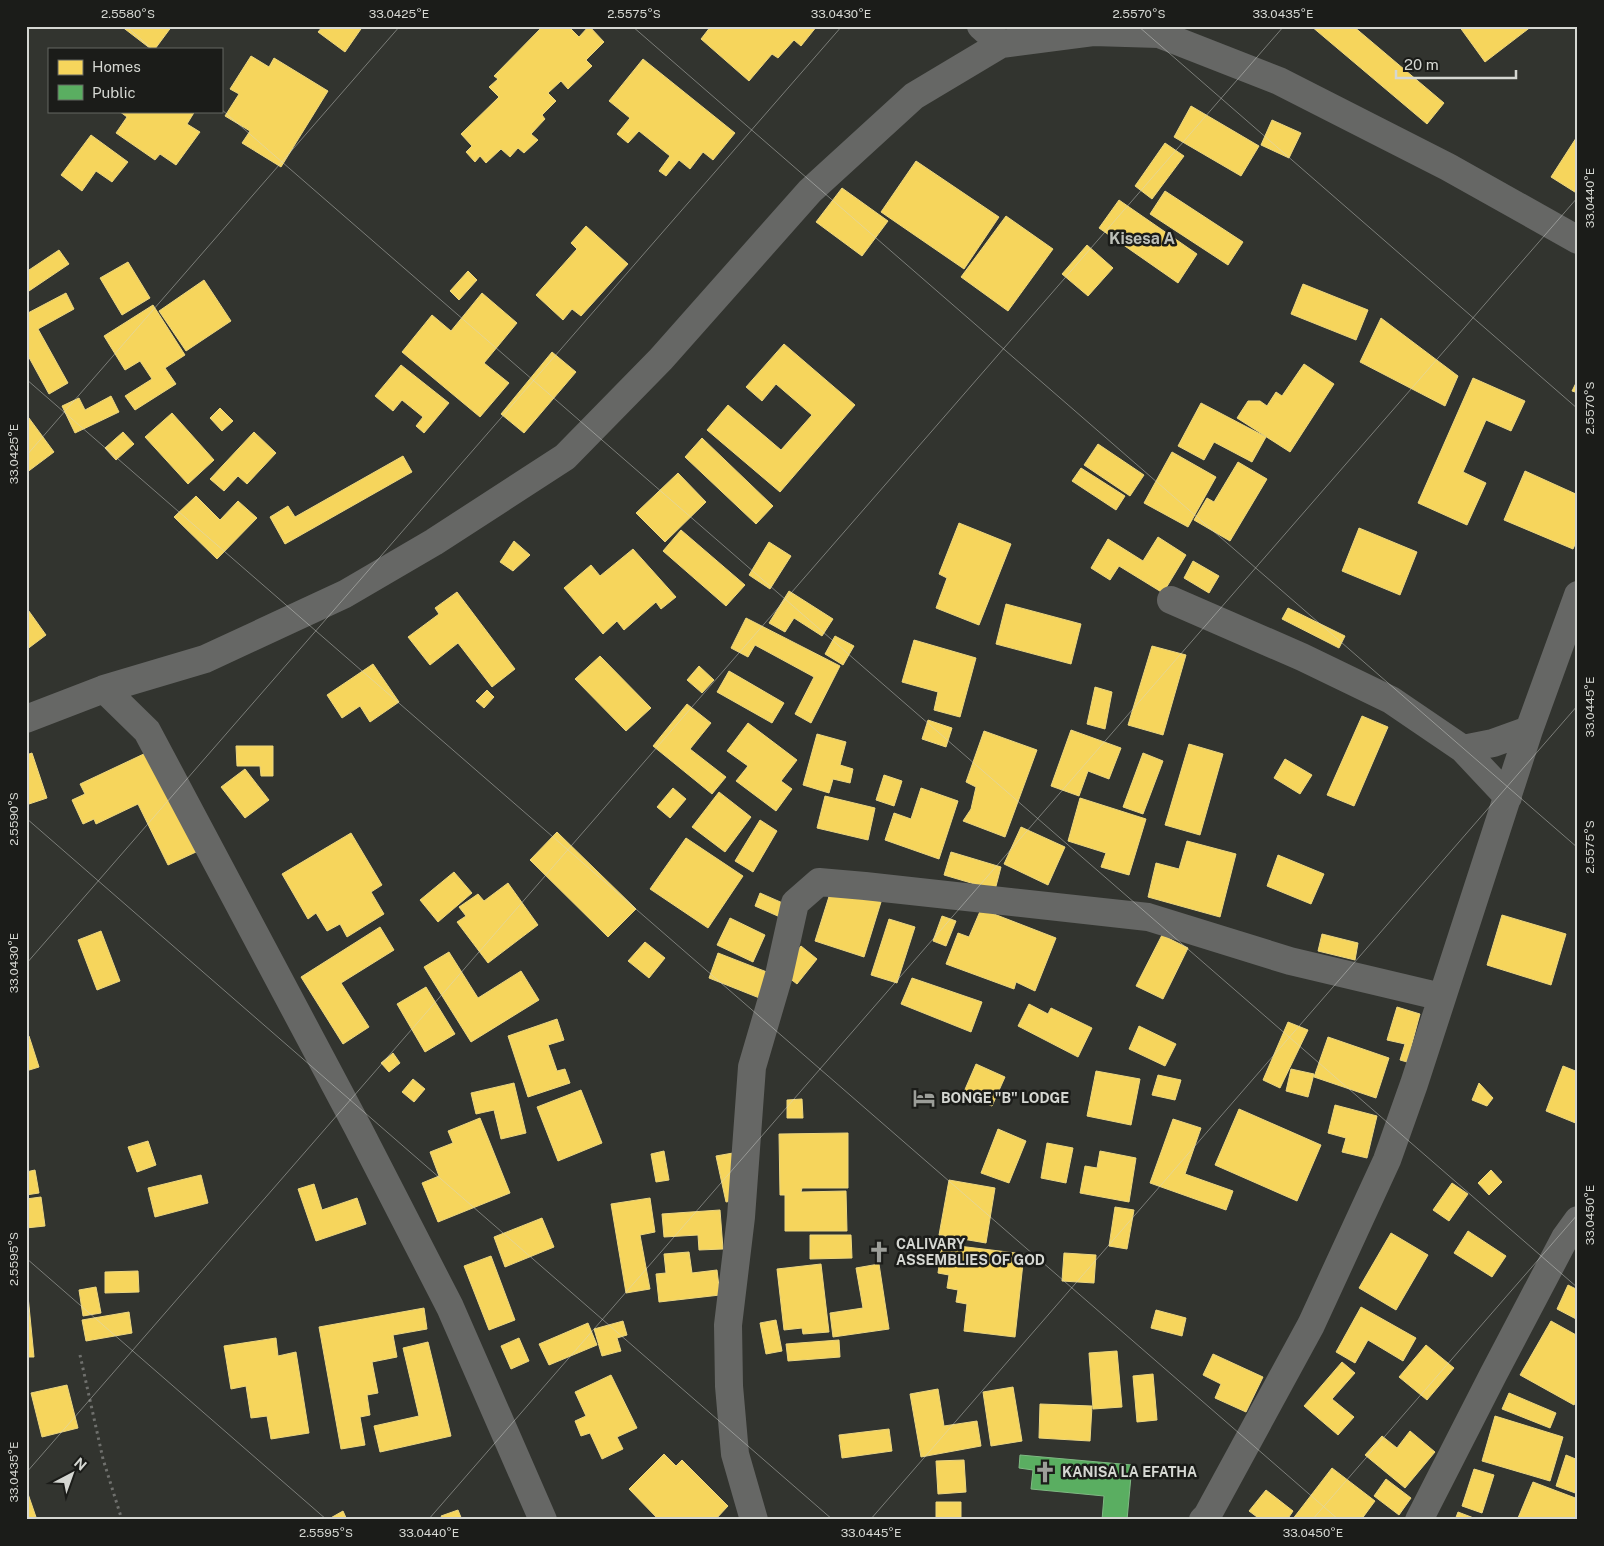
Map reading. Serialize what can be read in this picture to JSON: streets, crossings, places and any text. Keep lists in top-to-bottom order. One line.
{"districts":["Kisesa A"],"places":{"hotel":["BONGE \"B\" LODGE"],"church":["CALIVARY ASSEMBLIES OF GOD","KANISA LA EFATHA"]},"legend":["Homes","Public"],"scale_bar":"20 m","north":"top right","coordinates":["2.5580°S","33.0425°E","2.5575°S","33.0430°E","2.5570°S","33.0435°E","33.0440°E","33.0445°E","2.5590°S","33.0450°E","2.5595°S"]}
